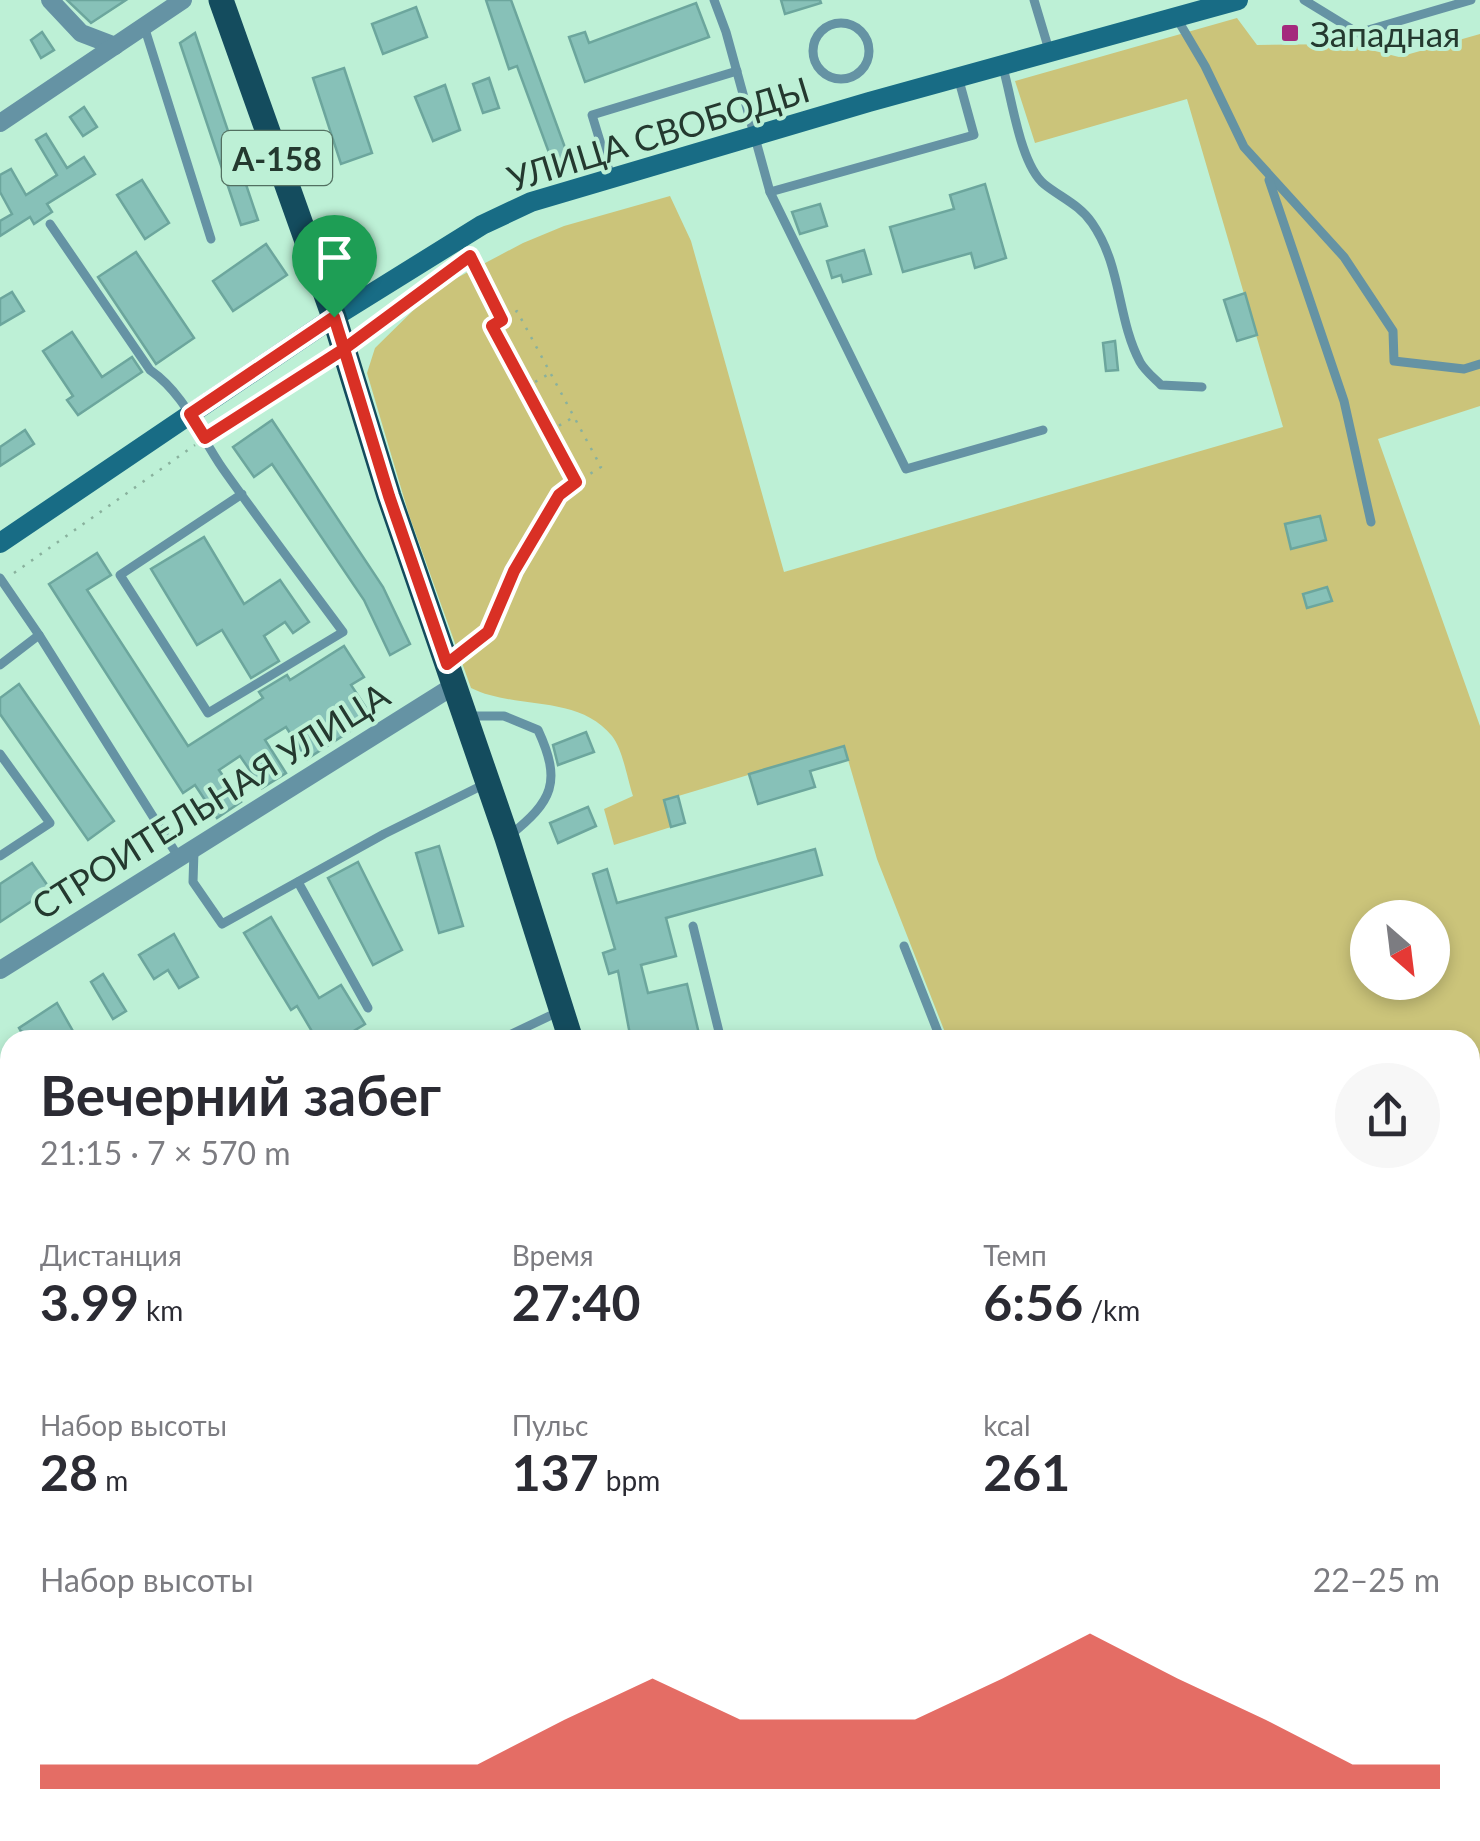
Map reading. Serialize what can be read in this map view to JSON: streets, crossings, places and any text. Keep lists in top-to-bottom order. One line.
{"streets":{"main road":["А-158"],"street":["УЛИЦА СВОБОДЫ","СТРОИТЕЛЬНАЯ УЛИЦА"]},"crossings":[["УЛИЦА СВОБОДЫ","А-158"],["А-158","СТРОИТЕЛЬНАЯ УЛИЦА"]],"places":{"transit":["Западная"]},"north":"bottom right","page":{"heading":["Вечерний забег","21:15 · 7 × 570 m"],"stats":[["Дистанция","3.99 km"],["Время","27:40"],["Темп","6:56 /km"],["Набор высоты","28 m"],["Пульс","137 bpm"],["kcal","261"]],"chart":["Набор высоты","22–25 m"]}}
